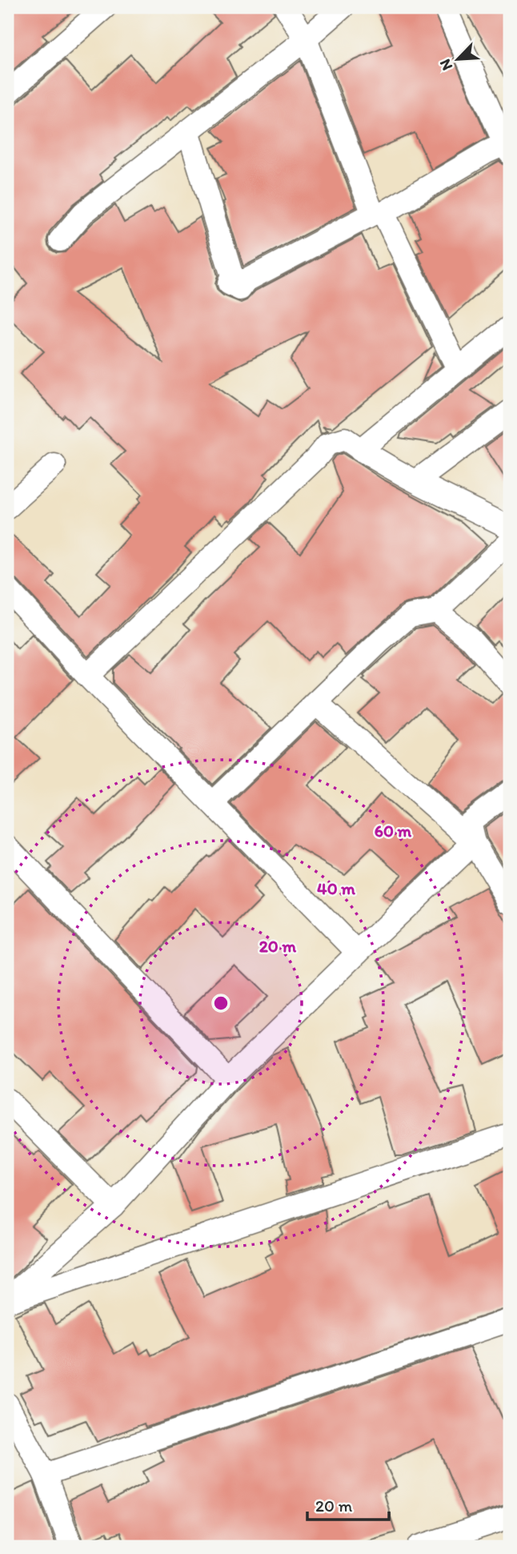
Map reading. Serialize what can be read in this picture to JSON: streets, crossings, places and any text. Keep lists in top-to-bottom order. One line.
{"scale_bar":"20 m","north":"bottom left","rings":["60 m","40 m","20 m"]}
